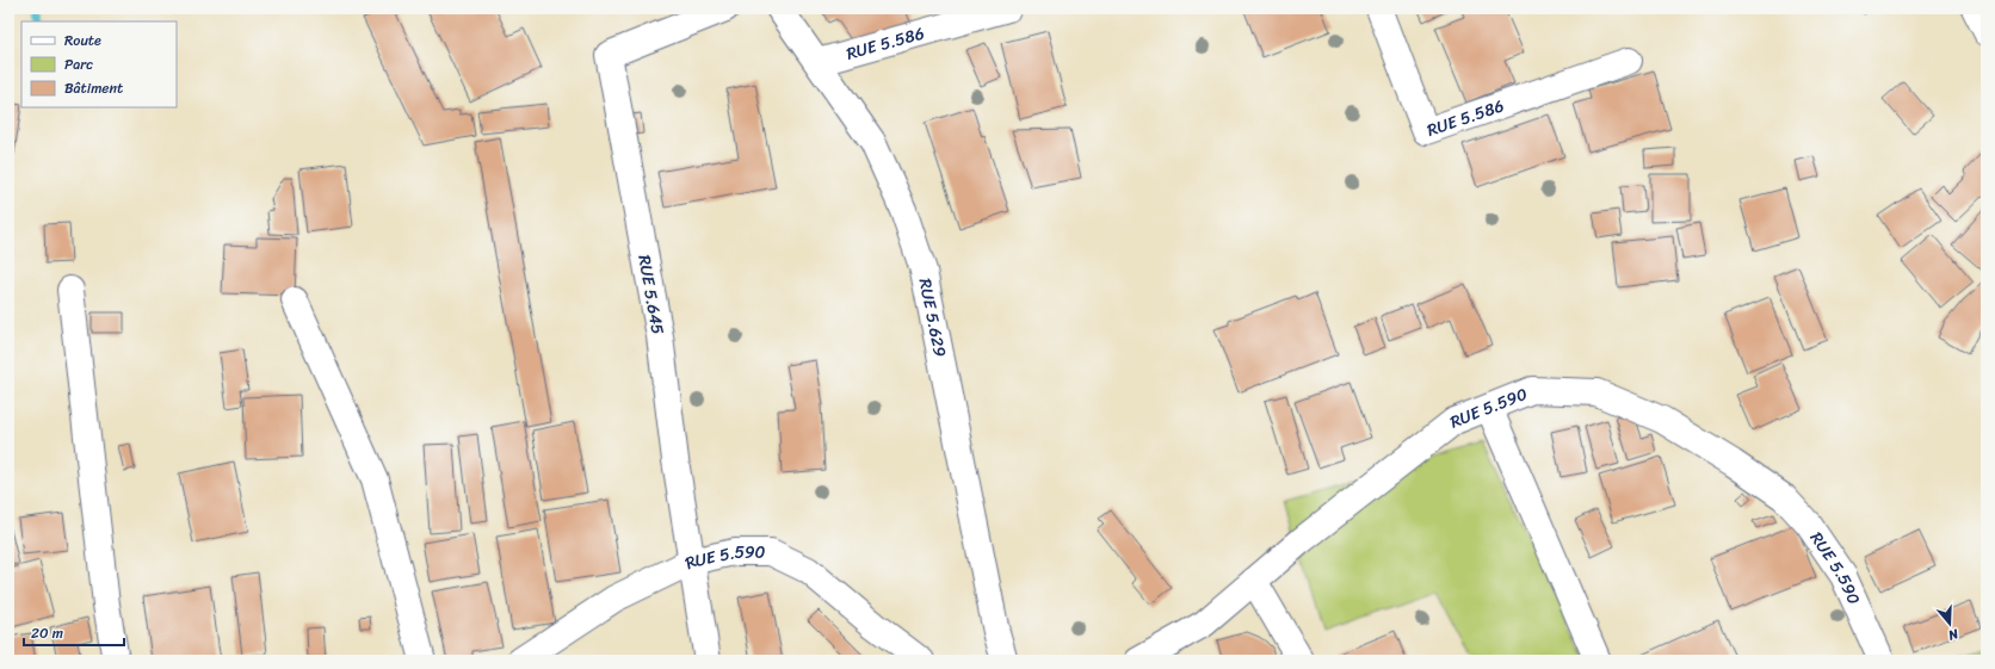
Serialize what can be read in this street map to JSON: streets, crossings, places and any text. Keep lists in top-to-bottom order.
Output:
{
  "streets": {
    "street": [
      "RUE 5.586",
      "RUE 5.645",
      "RUE 5.629",
      "RUE 5.590"
    ]
  },
  "crossings": [
    ["RUE 5.586", "RUE 5.629"],
    ["RUE 5.645", "RUE 5.590"]
  ],
  "legend": ["Route", "Parc", "Bâtiment"],
  "scale_bar": "20 m",
  "north": "bottom"
}
